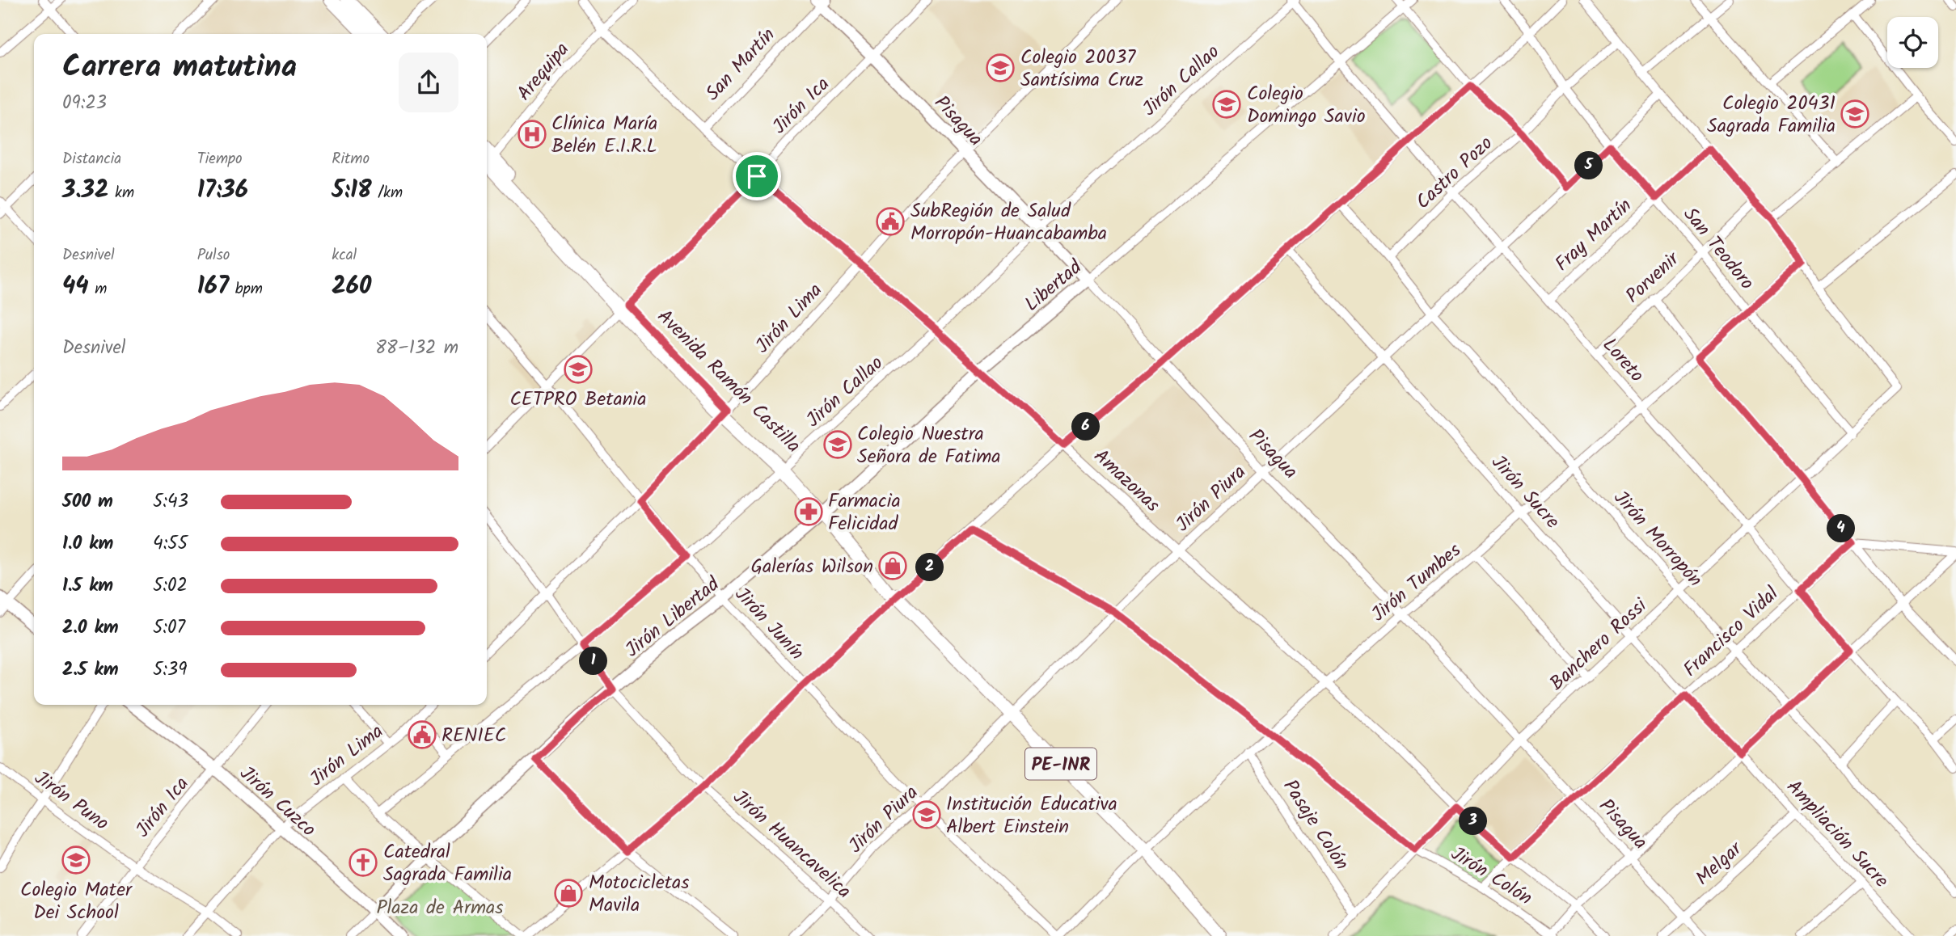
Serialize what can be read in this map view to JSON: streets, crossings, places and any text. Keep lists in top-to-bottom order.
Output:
{
  "streets": {
    "main road": ["Avenida Ramón Castilla", "PE-1NR"],
    "street": [
      "San Martín",
      "Arequipa",
      "Jirón Callao",
      "Jirón Ica",
      "Pisagua",
      "Castro Pozo",
      "Fray Martín",
      "San Teodoro",
      "Porvenir",
      "Libertad",
      "Jirón Lima",
      "Loreto",
      "Amazonas",
      "Jirón Sucre",
      "Jirón Piura",
      "Jirón Morropón",
      "Jirón Tumbes",
      "Jirón Libertad",
      "Jirón Junín",
      "Francisco Vidal",
      "Banchero Rossi",
      "Jirón Puno",
      "Jirón Cuzco",
      "Pasaje Colón",
      "Ampliación Sucre",
      "Jirón Huancavelica",
      "Melgar",
      "Jirón Colón"
    ]
  },
  "crossings": [
    ["San Martín", "Pisagua"],
    ["San Martín", "Amazonas"],
    ["Arequipa", "Avenida Ramón Castilla"],
    ["Arequipa", "Amazonas"],
    ["Jirón Callao", "Pisagua"],
    ["Jirón Callao", "Loreto"],
    ["Jirón Callao", "Avenida Ramón Castilla"],
    ["Jirón Callao", "Amazonas"],
    ["Jirón Callao", "Jirón Junín"],
    ["Jirón Callao", "Jirón Huancavelica"],
    ["Jirón Ica", "Pisagua"],
    ["Jirón Ica", "Avenida Ramón Castilla"],
    ["Jirón Ica", "Amazonas"],
    ["Jirón Ica", "Jirón Junín"],
    ["Jirón Ica", "Jirón Puno"],
    ["Jirón Ica", "Jirón Cuzco"],
    ["Pisagua", "Libertad"],
    ["Pisagua", "Jirón Lima"],
    ["Pisagua", "Jirón Piura"],
    ["Pisagua", "Jirón Tumbes"],
    ["Pisagua", "Francisco Vidal"],
    ["Pisagua", "Banchero Rossi"],
    ["Pisagua", "Melgar"],
    ["Castro Pozo", "San Teodoro"],
    ["Castro Pozo", "Loreto"],
    ["Castro Pozo", "Jirón Morropón"],
    ["Fray Martín", "San Teodoro"],
    ["Fray Martín", "Loreto"],
    ["San Teodoro", "Porvenir"],
    ["San Teodoro", "Jirón Piura"],
    ["San Teodoro", "Jirón Tumbes"],
    ["San Teodoro", "Banchero Rossi"],
    ["Porvenir", "Loreto"],
    ["Libertad", "Loreto"],
    ["Libertad", "Avenida Ramón Castilla"],
    ["Libertad", "Amazonas"],
    ["Libertad", "Jirón Libertad"],
    ["Jirón Lima", "Avenida Ramón Castilla"],
    ["Jirón Lima", "Amazonas"],
    ["Jirón Lima", "Jirón Junín"],
    ["Jirón Lima", "Jirón Puno"],
    ["Jirón Lima", "Jirón Cuzco"],
    ["Jirón Lima", "Jirón Huancavelica"],
    ["Loreto", "Jirón Piura"],
    ["Loreto", "Jirón Tumbes"],
    ["Loreto", "Francisco Vidal"],
    ["Loreto", "Banchero Rossi"],
    ["Avenida Ramón Castilla", "Jirón Piura"],
    ["Avenida Ramón Castilla", "Jirón Tumbes"],
    ["Avenida Ramón Castilla", "Jirón Libertad"],
    ["Amazonas", "Jirón Piura"],
    ["Amazonas", "Jirón Tumbes"],
    ["Amazonas", "Francisco Vidal"],
    ["Amazonas", "Banchero Rossi"],
    ["Jirón Sucre", "Jirón Piura"],
    ["Jirón Sucre", "Jirón Tumbes"],
    ["Jirón Sucre", "Francisco Vidal"],
    ["Jirón Sucre", "Banchero Rossi"],
    ["Jirón Sucre", "Ampliación Sucre"],
    ["Jirón Piura", "Jirón Morropón"],
    ["Jirón Piura", "Jirón Junín"],
    ["Jirón Piura", "Jirón Huancavelica"],
    ["Jirón Piura", "Jirón Colón"],
    ["Jirón Morropón", "Jirón Tumbes"],
    ["Jirón Morropón", "Francisco Vidal"],
    ["Jirón Morropón", "Banchero Rossi"],
    ["Jirón Tumbes", "Jirón Junín"],
    ["Jirón Tumbes", "Pasaje Colón"],
    ["Jirón Tumbes", "Jirón Colón"],
    ["Jirón Libertad", "Jirón Junín"],
    ["Jirón Libertad", "Jirón Cuzco"],
    ["Jirón Libertad", "Jirón Huancavelica"],
    ["Francisco Vidal", "Jirón Colón"],
    ["Banchero Rossi", "Pasaje Colón"],
    ["Banchero Rossi", "Jirón Colón"],
    ["Ampliación Sucre", "Melgar"]
  ],
  "parks": ["Plaza de Armas"],
  "places": {
    "school or university": [
      "Colegio 20037 Santísima Cruz",
      "Colegio Domingo Savio",
      "Colegio 20431 Sagrada Familia",
      "CETPRO Betania",
      "Colegio Nuestra Señora de Fatima",
      "Institución Educativa Albert Einstein",
      "Colegio Mater Dei School"
    ],
    "hospital": ["Clínica María Belén E.I.R.L"],
    "public building": ["SubRegión de Salud Morropón-Huancabamba", "RENIEC"],
    "pharmacy": ["Farmacia Felicidad"],
    "shop": ["Galerías Wilson", "Motocicletas Mavila"],
    "church": ["Catedral Sagrada Familia"]
  },
  "page": {
    "heading": ["Carrera matutina", "09:23"],
    "stats": [
      ["Distancia", "3.32 km"],
      ["Tiempo", "17:36"],
      ["Ritmo", "5:18 /km"],
      ["Desnivel", "44 m"],
      ["Pulso", "167 bpm"],
      ["kcal", "260"]
    ],
    "pins": [
      "5",
      "6",
      "4",
      "2",
      "1",
      "3"
    ],
    "chart": ["Desnivel", "88–132 m"],
    "list": [
      {
        "name": "500 m",
        "note": "5:43"
      },
      {
        "name": "1.0 km",
        "note": "4:55"
      },
      {
        "name": "1.5 km",
        "note": "5:02"
      },
      {
        "name": "2.0 km",
        "note": "5:07"
      },
      {
        "name": "2.5 km",
        "note": "5:39"
      }
    ]
  }
}
